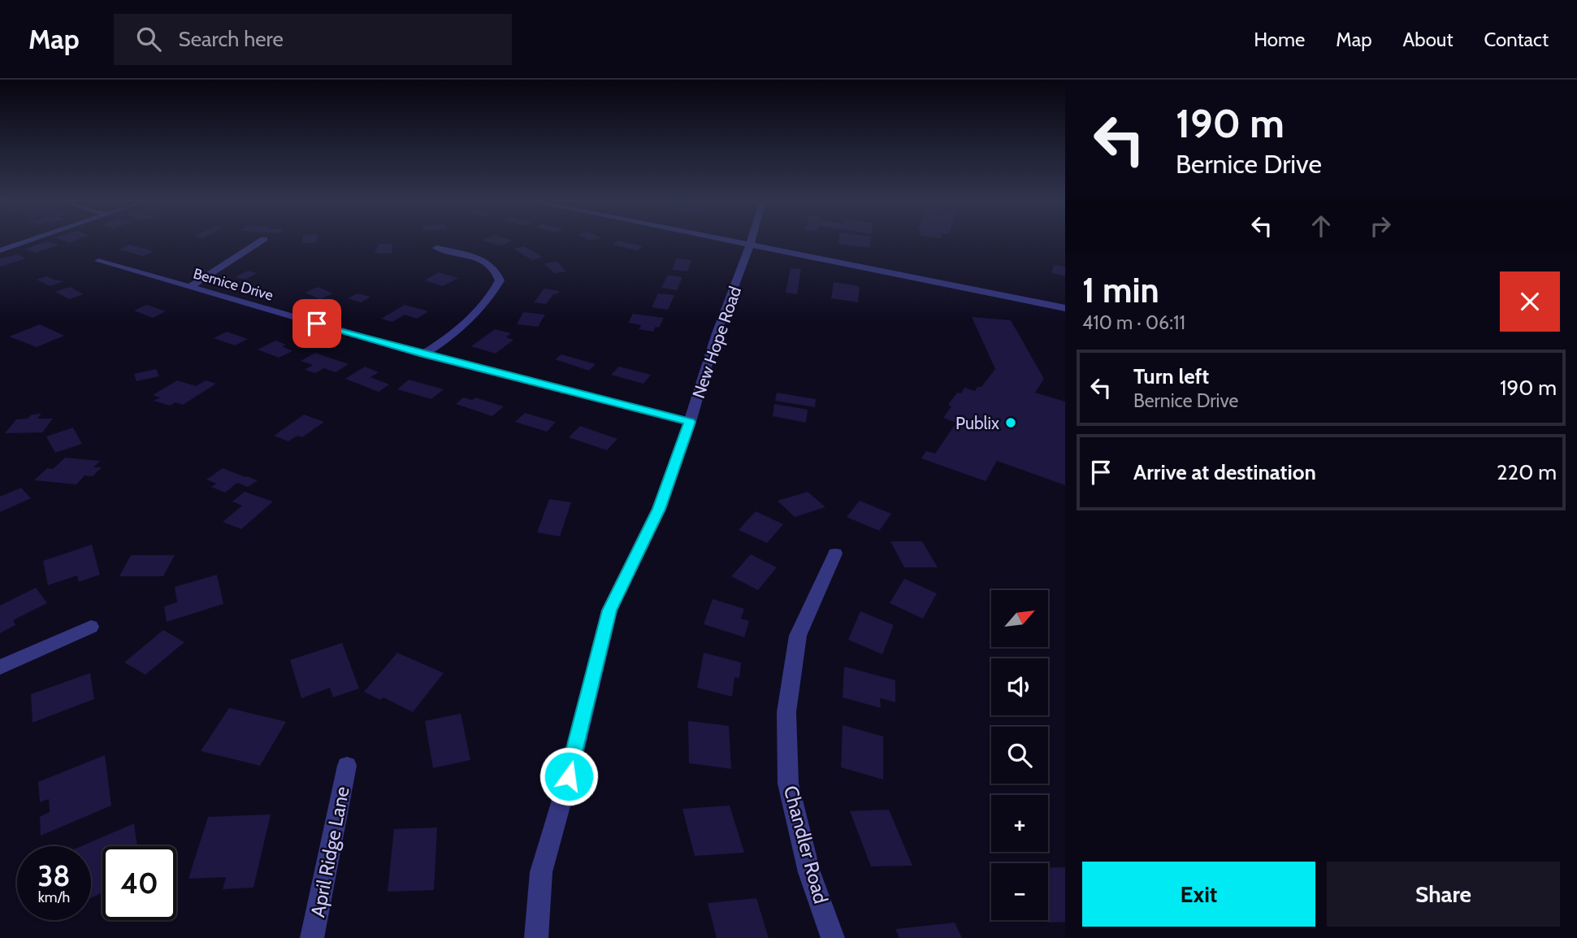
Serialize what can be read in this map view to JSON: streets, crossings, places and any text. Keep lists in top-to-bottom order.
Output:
{
  "streets": {
    "street": [
      "Bernice Drive",
      "New Hope Road",
      "Chandler Road",
      "April Ridge Lane"
    ]
  },
  "crossings": [
    ["Bernice Drive", "New Hope Road"]
  ],
  "places": ["Publix"],
  "north": "top right",
  "page": {
    "header": "Map",
    "search": "Search here",
    "nav": [
      "Home",
      "Map",
      "About",
      "Contact"
    ],
    "turn": ["190 m", "Bernice Drive"],
    "heading": ["1 min", "410 m · 06:11"],
    "list": [
      {
        "name": "Turn left",
        "note": "Bernice Drive",
        "value": "190 m"
      },
      {
        "name": "Arrive at destination",
        "value": "220 m"
      }
    ],
    "map_buttons": ["+", "−"],
    "speed": "38 km/h",
    "limit": "40",
    "buttons": ["Exit", "Share"]
  }
}
